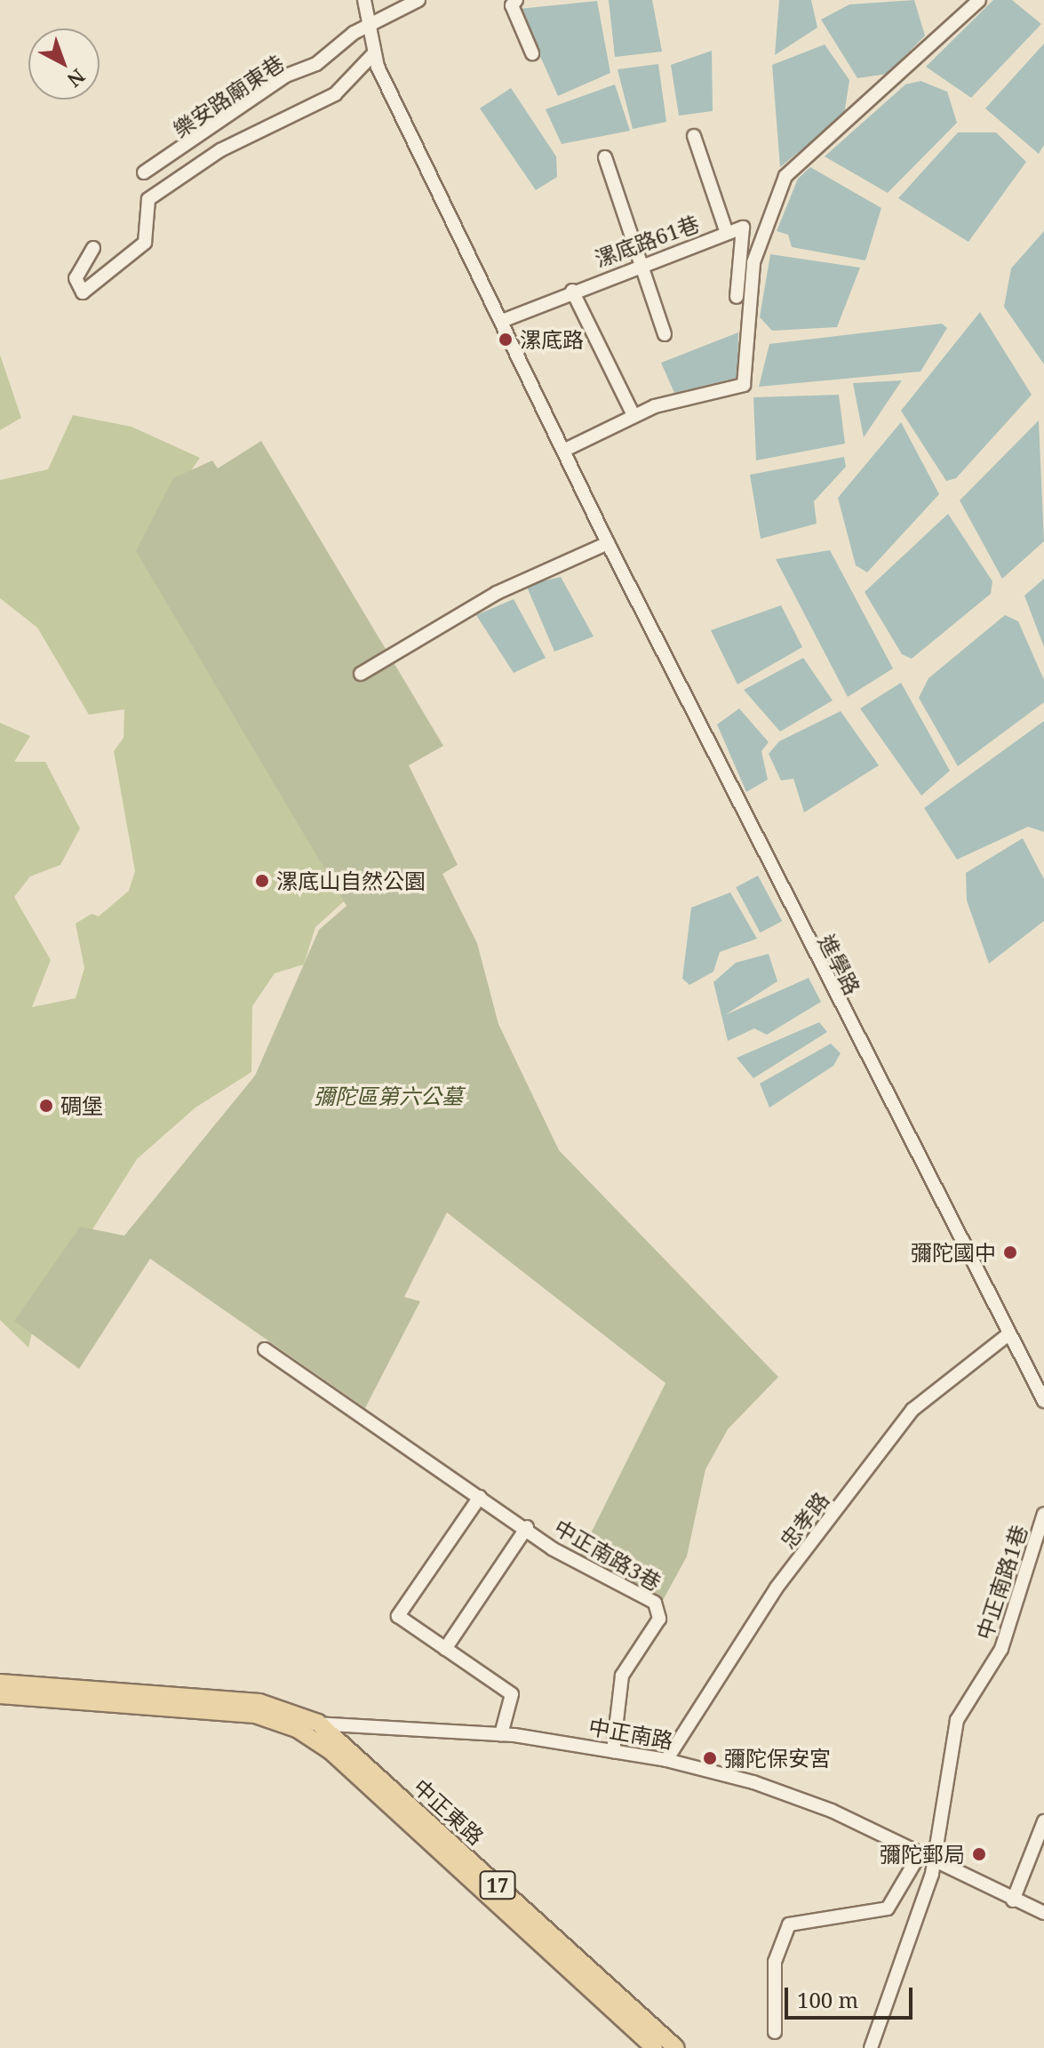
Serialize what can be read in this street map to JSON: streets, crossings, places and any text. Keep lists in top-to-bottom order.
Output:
{
  "streets": {
    "main road": ["中正南路", "中正東路", "17"],
    "street": [
      "樂安路廟東巷",
      "漯底路61巷",
      "進學路",
      "忠孝路",
      "中正南路3巷",
      "中正南路1巷"
    ]
  },
  "crossings": [
    ["進學路", "忠孝路"],
    ["忠孝路", "中正南路"],
    ["中正南路3巷", "中正南路"],
    ["中正南路1巷", "中正南路"],
    ["中正南路", "中正東路"],
    ["中正南路", "17"],
    ["中正東路", "17"]
  ],
  "parks": ["彌陀區第六公墓"],
  "places": [
    "漯底路",
    "漯底山自然公園",
    "碉堡",
    "彌陀國中",
    "彌陀保安宮",
    "彌陀郵局"
  ],
  "scale_bar": "100 m",
  "north": "bottom right"
}
